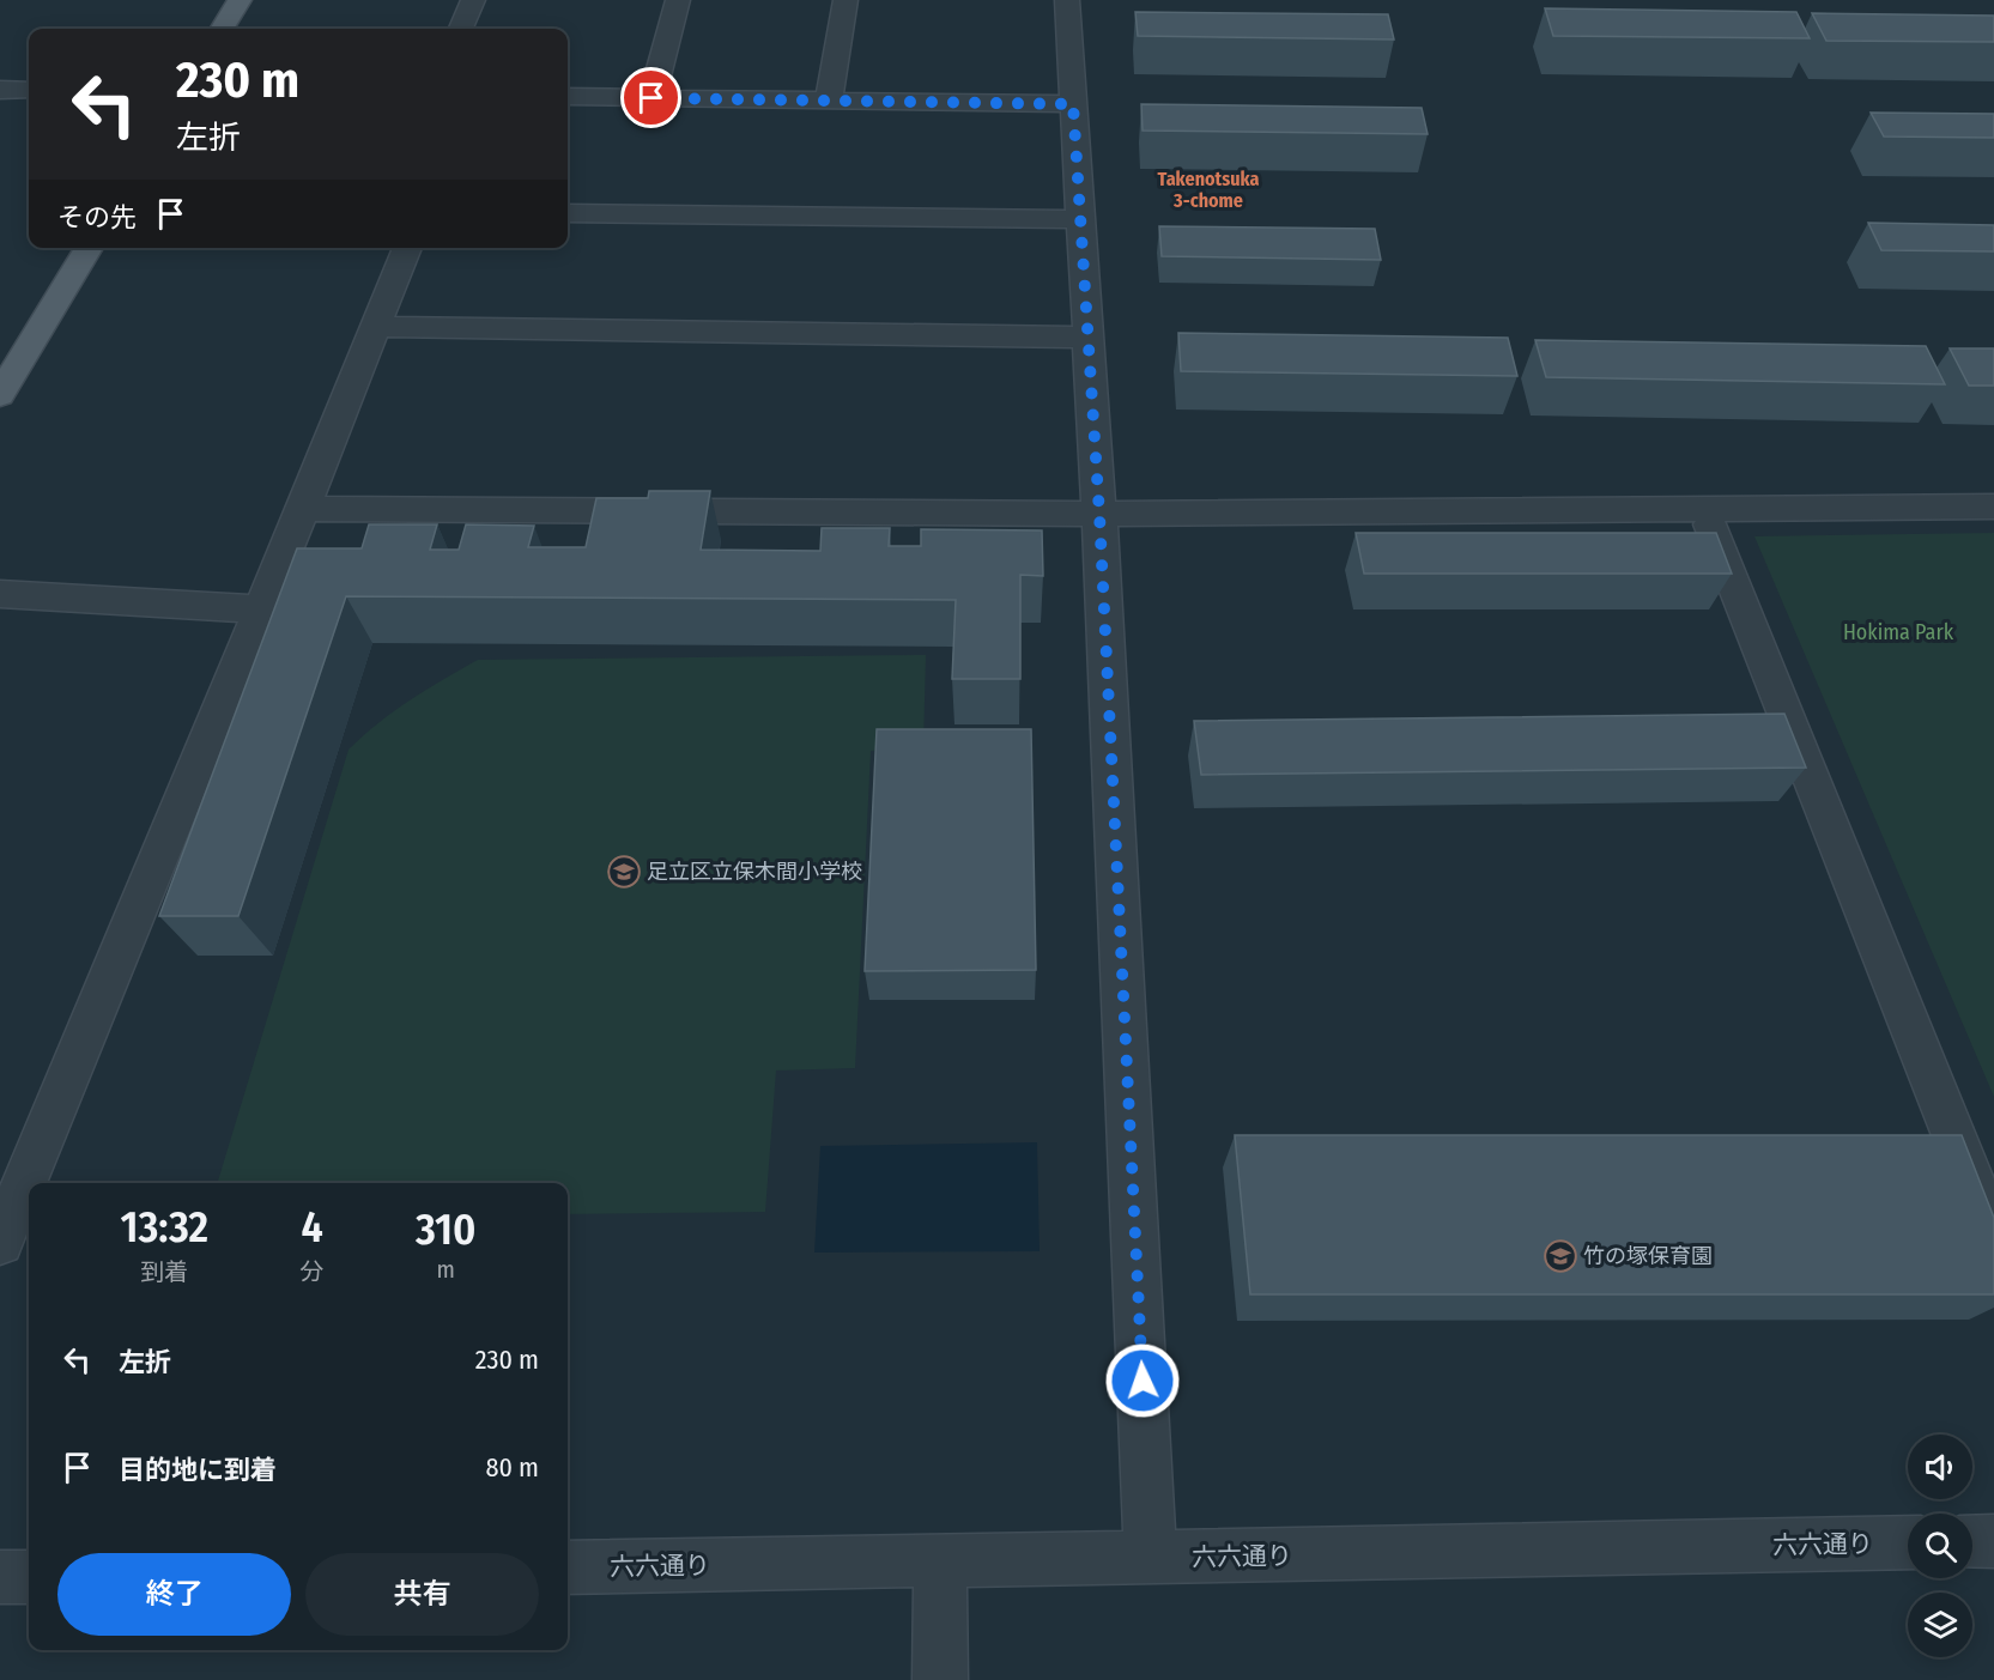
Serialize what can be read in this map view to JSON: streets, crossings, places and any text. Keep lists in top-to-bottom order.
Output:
{
  "streets": {
    "street": ["六六通り"]
  },
  "districts": ["Takenotsuka 3-chome"],
  "parks": ["Hokima Park"],
  "places": {
    "school or university": ["足立区立保木間小学校", "竹の塚保育園"]
  },
  "page": {
    "turn": ["230 m", "左折"],
    "then": "その先",
    "eta": [
      "13:32",
      "到着",
      "4",
      "分",
      "310",
      "m"
    ],
    "list": [
      {
        "name": "左折",
        "value": "230 m"
      },
      {
        "name": "目的地に到着",
        "value": "80 m"
      }
    ],
    "buttons": ["終了", "共有"]
  }
}
